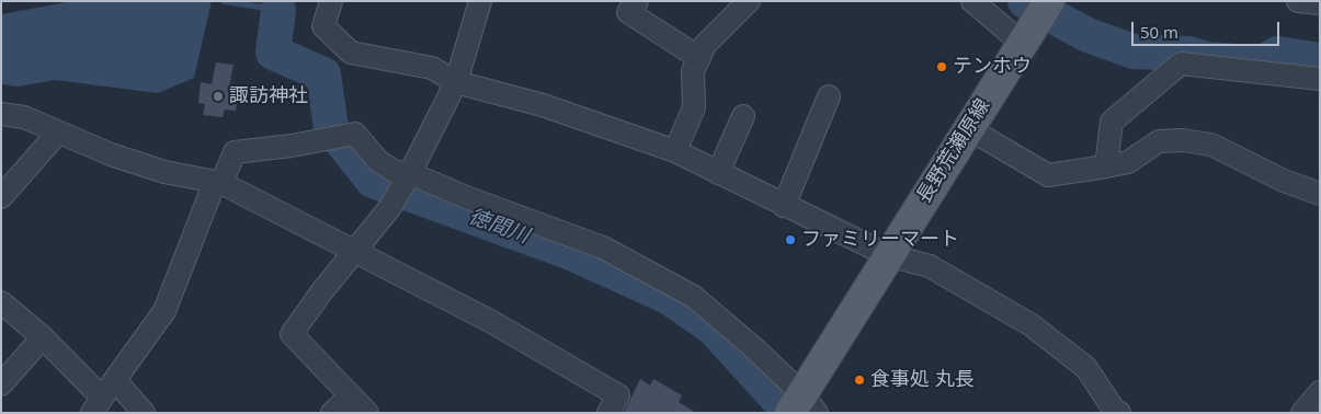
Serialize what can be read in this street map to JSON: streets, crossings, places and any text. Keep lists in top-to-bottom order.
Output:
{
  "streets": {
    "main road": ["長野荒瀬原線"]
  },
  "water": ["徳間川"],
  "places": [
    "テンホウ",
    "諏訪神社",
    "ファミリーマート",
    "食事処 丸長"
  ],
  "scale_bar": "50 m"
}
